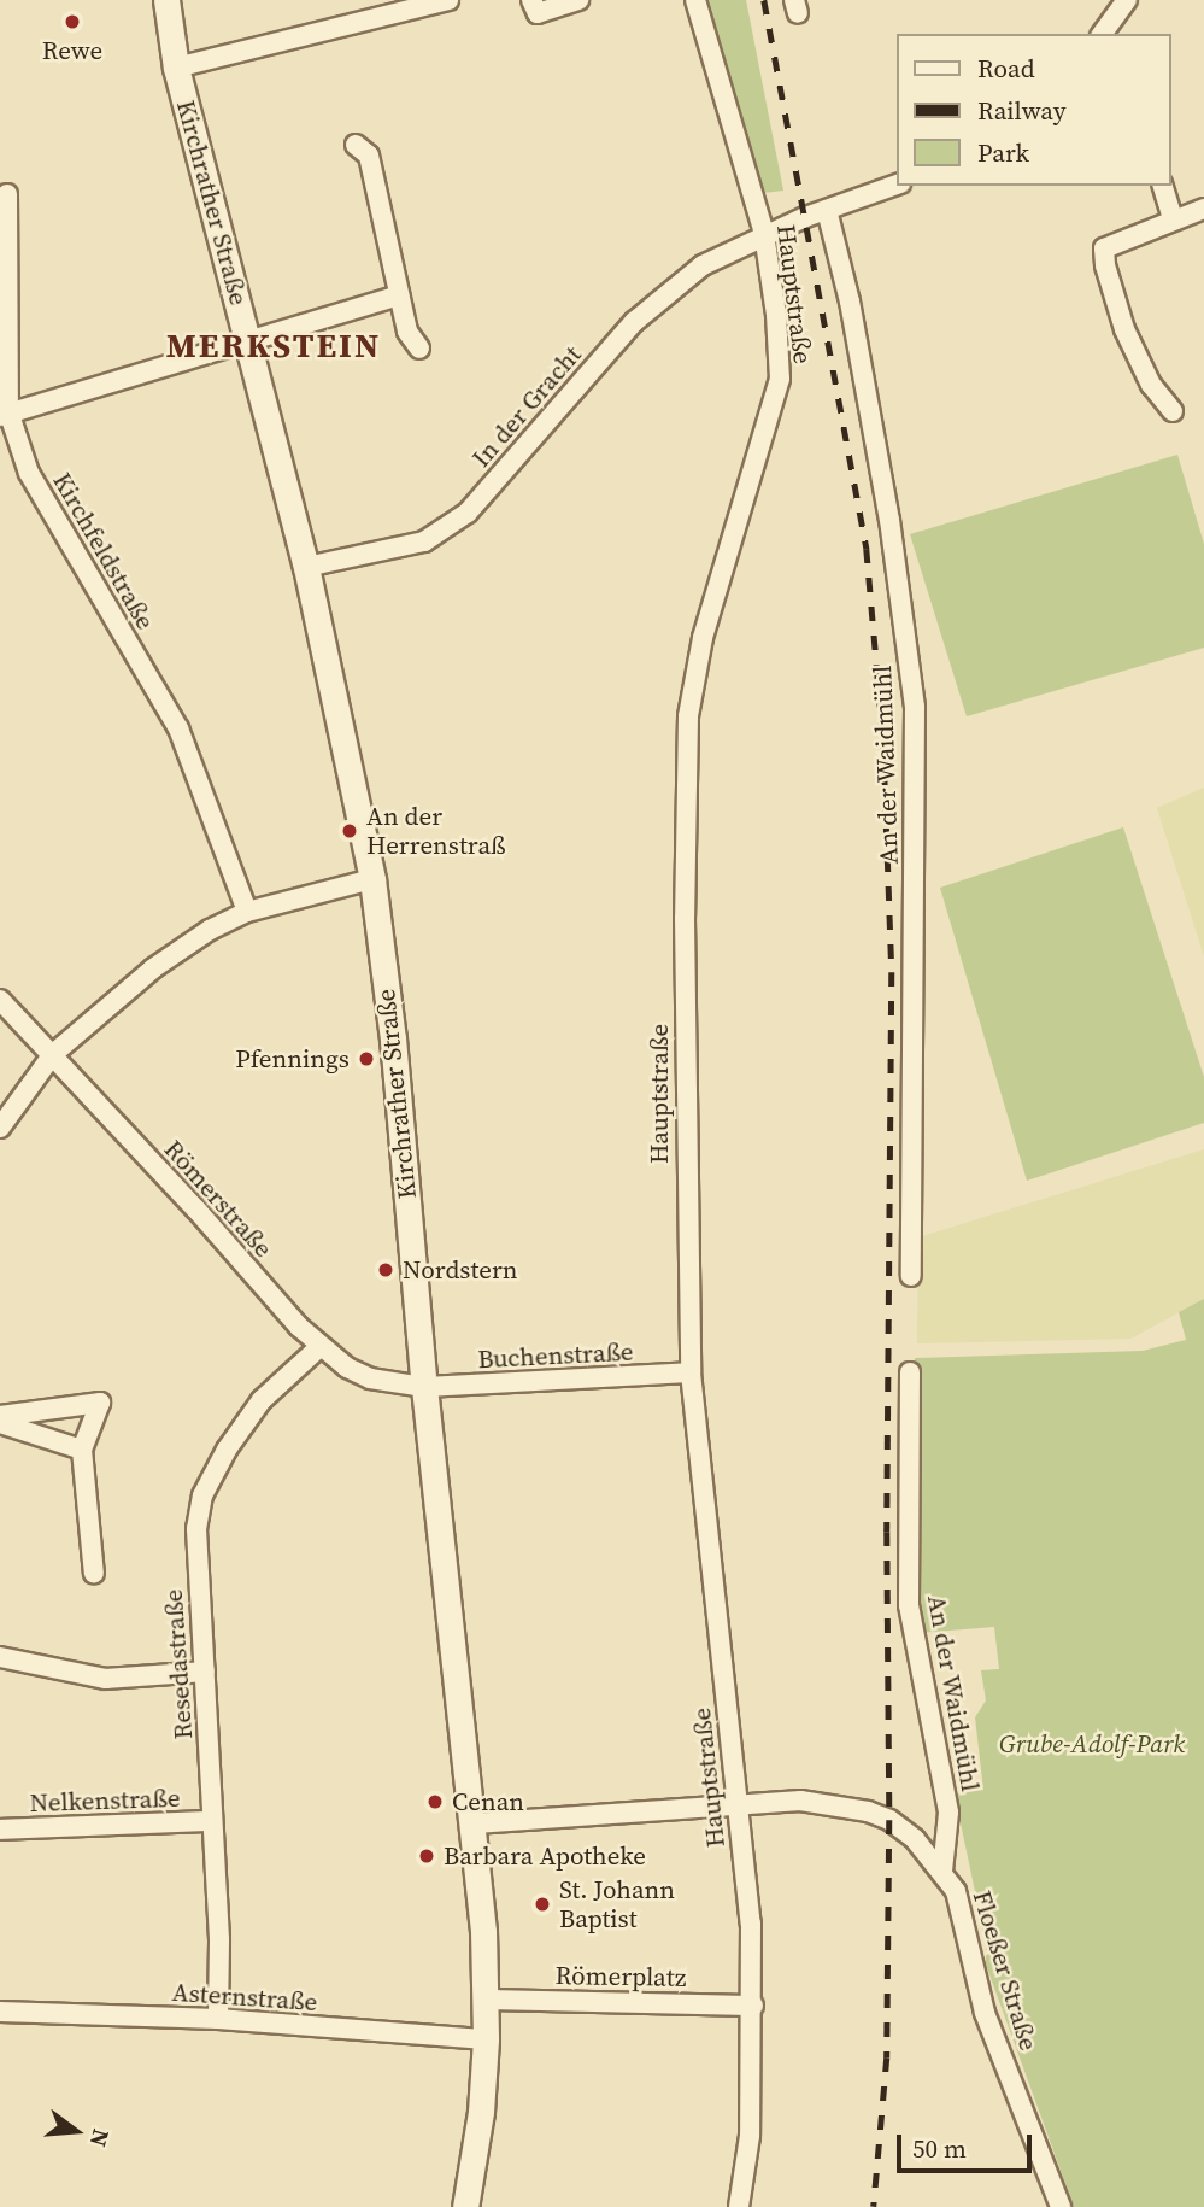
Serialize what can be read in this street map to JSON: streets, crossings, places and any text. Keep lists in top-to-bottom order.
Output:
{
  "streets": {
    "main road": ["Kirchrather Straße"],
    "street": [
      "Hauptstraße",
      "In der Gracht",
      "Kirchfeldstraße",
      "An der Waidmühl",
      "Römerstraße",
      "Buchenstraße",
      "Resedastraße",
      "Nelkenstraße",
      "Floeßer Straße",
      "Römerplatz",
      "Asternstraße"
    ]
  },
  "crossings": [
    ["Kirchrather Straße", "In der Gracht"],
    ["Kirchrather Straße", "Römerstraße"],
    ["Kirchrather Straße", "Buchenstraße"],
    ["Kirchrather Straße", "Römerplatz"],
    ["Kirchrather Straße", "Asternstraße"],
    ["Hauptstraße", "In der Gracht"],
    ["Hauptstraße", "Buchenstraße"],
    ["Hauptstraße", "Floeßer Straße"],
    ["Hauptstraße", "Römerplatz"],
    ["In der Gracht", "An der Waidmühl"],
    ["An der Waidmühl", "Floeßer Straße"],
    ["Römerstraße", "Buchenstraße"],
    ["Römerstraße", "Resedastraße"],
    ["Resedastraße", "Nelkenstraße"],
    ["Resedastraße", "Asternstraße"]
  ],
  "districts": ["MERKSTEIN"],
  "parks": ["Grube-Adolf-Park"],
  "places": [
    "Rewe",
    "An der Herrenstraß",
    "Pfennings",
    "Nordstern",
    "Cenan",
    "Barbara Apotheke",
    "St. Johann Baptist"
  ],
  "legend": ["Road", "Railway", "Park"],
  "scale_bar": "50 m",
  "north": "right"
}
